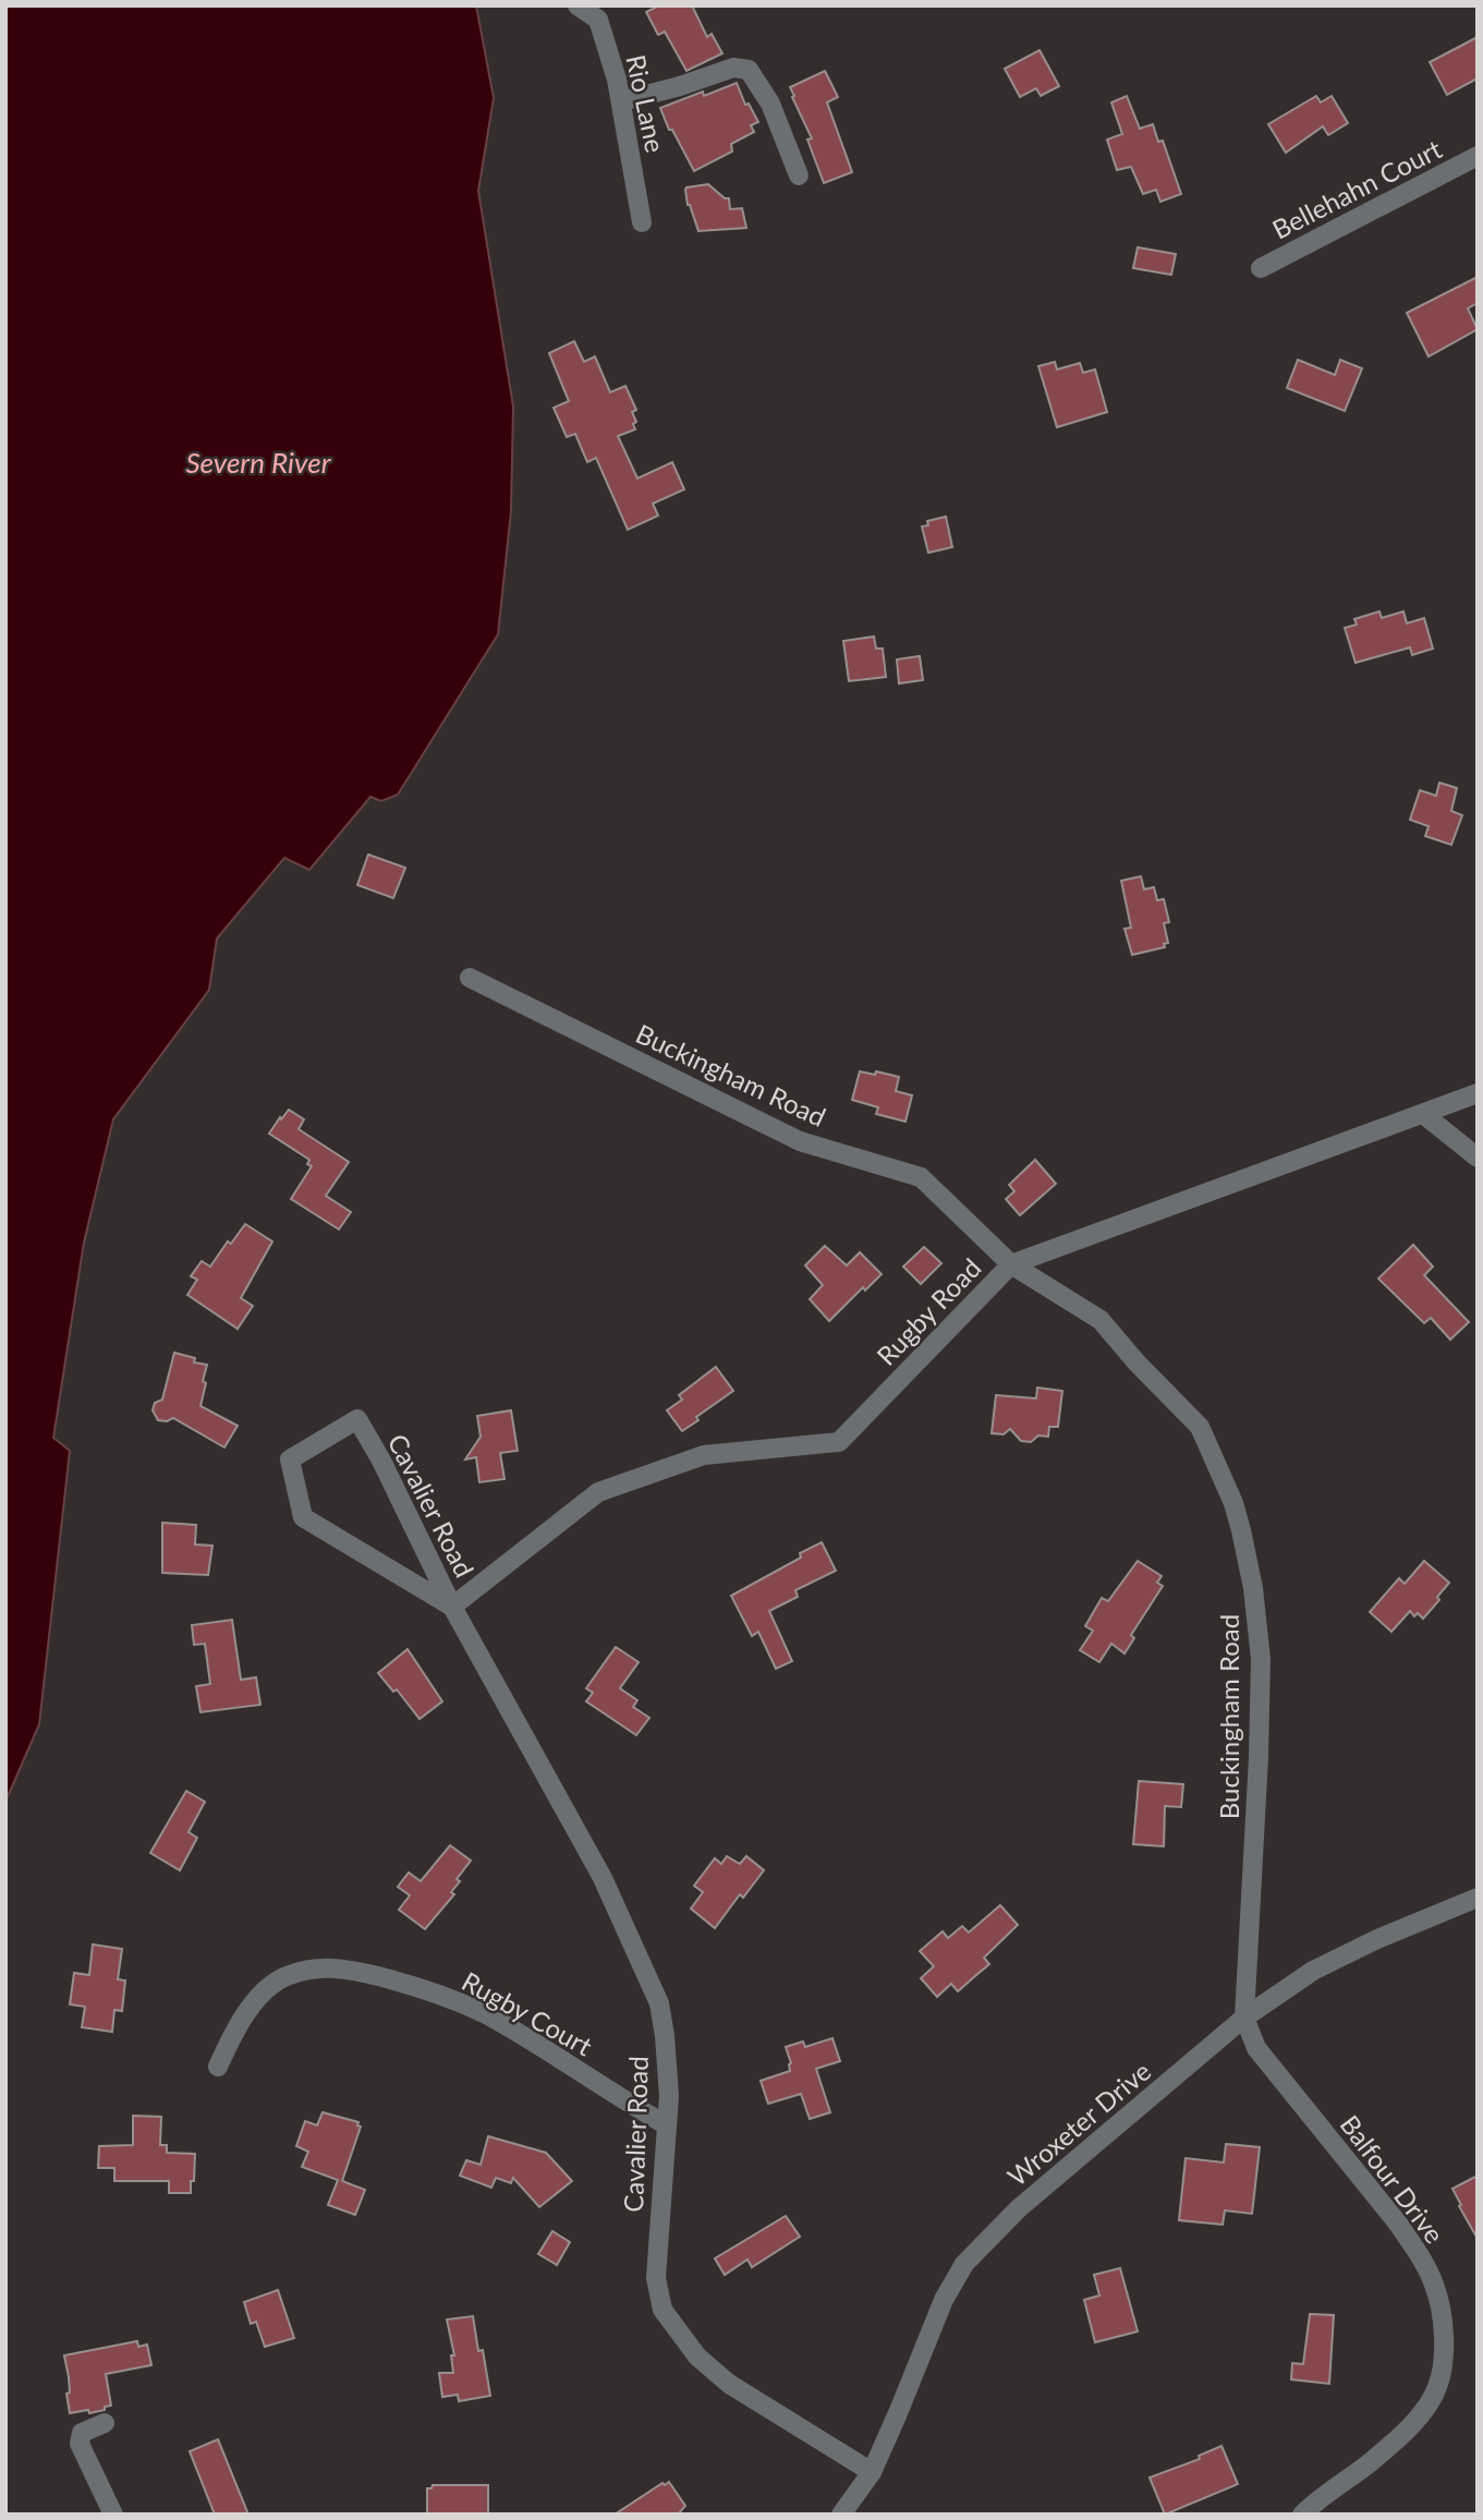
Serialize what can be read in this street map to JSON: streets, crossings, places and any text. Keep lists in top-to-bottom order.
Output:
{
  "streets": {
    "street": [
      "Rio Lane",
      "Bellehahn Court",
      "Buckingham Road",
      "Rugby Road",
      "Cavalier Road",
      "Rugby Court",
      "Wroxeter Drive",
      "Balfour Drive"
    ]
  },
  "crossings": [
    ["Buckingham Road", "Rugby Road"],
    ["Buckingham Road", "Wroxeter Drive"],
    ["Buckingham Road", "Balfour Drive"],
    ["Rugby Road", "Cavalier Road"],
    ["Cavalier Road", "Rugby Court"],
    ["Cavalier Road", "Wroxeter Drive"],
    ["Wroxeter Drive", "Balfour Drive"]
  ],
  "water": ["Severn River"]
}
